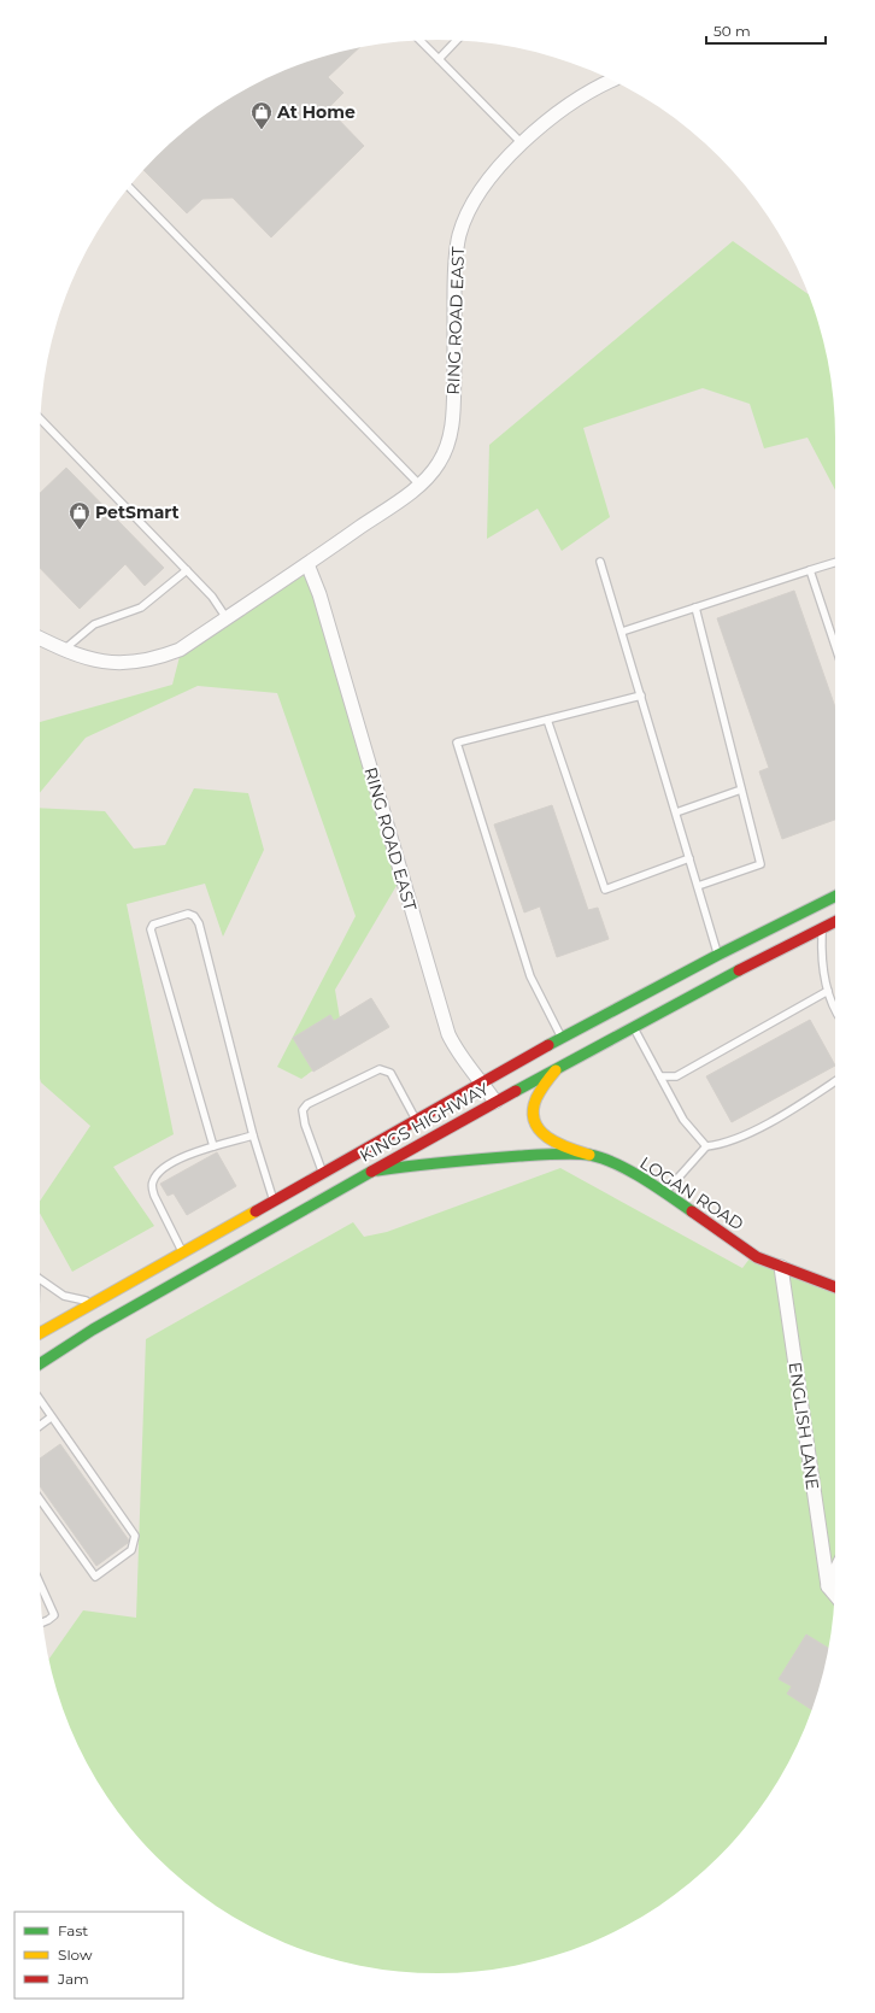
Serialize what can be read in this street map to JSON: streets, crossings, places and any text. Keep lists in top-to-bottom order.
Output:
{
  "streets": {
    "main road": ["KINGS HIGHWAY", "LOGAN ROAD"],
    "street": ["RING ROAD EAST", "ENGLISH LANE"]
  },
  "crossings": [
    ["RING ROAD EAST", "KINGS HIGHWAY"],
    ["KINGS HIGHWAY", "LOGAN ROAD"],
    ["LOGAN ROAD", "ENGLISH LANE"]
  ],
  "places": {
    "shop": ["At Home", "PetSmart"]
  },
  "legend": ["Fast", "Slow", "Jam"],
  "scale_bar": "50 m"
}
